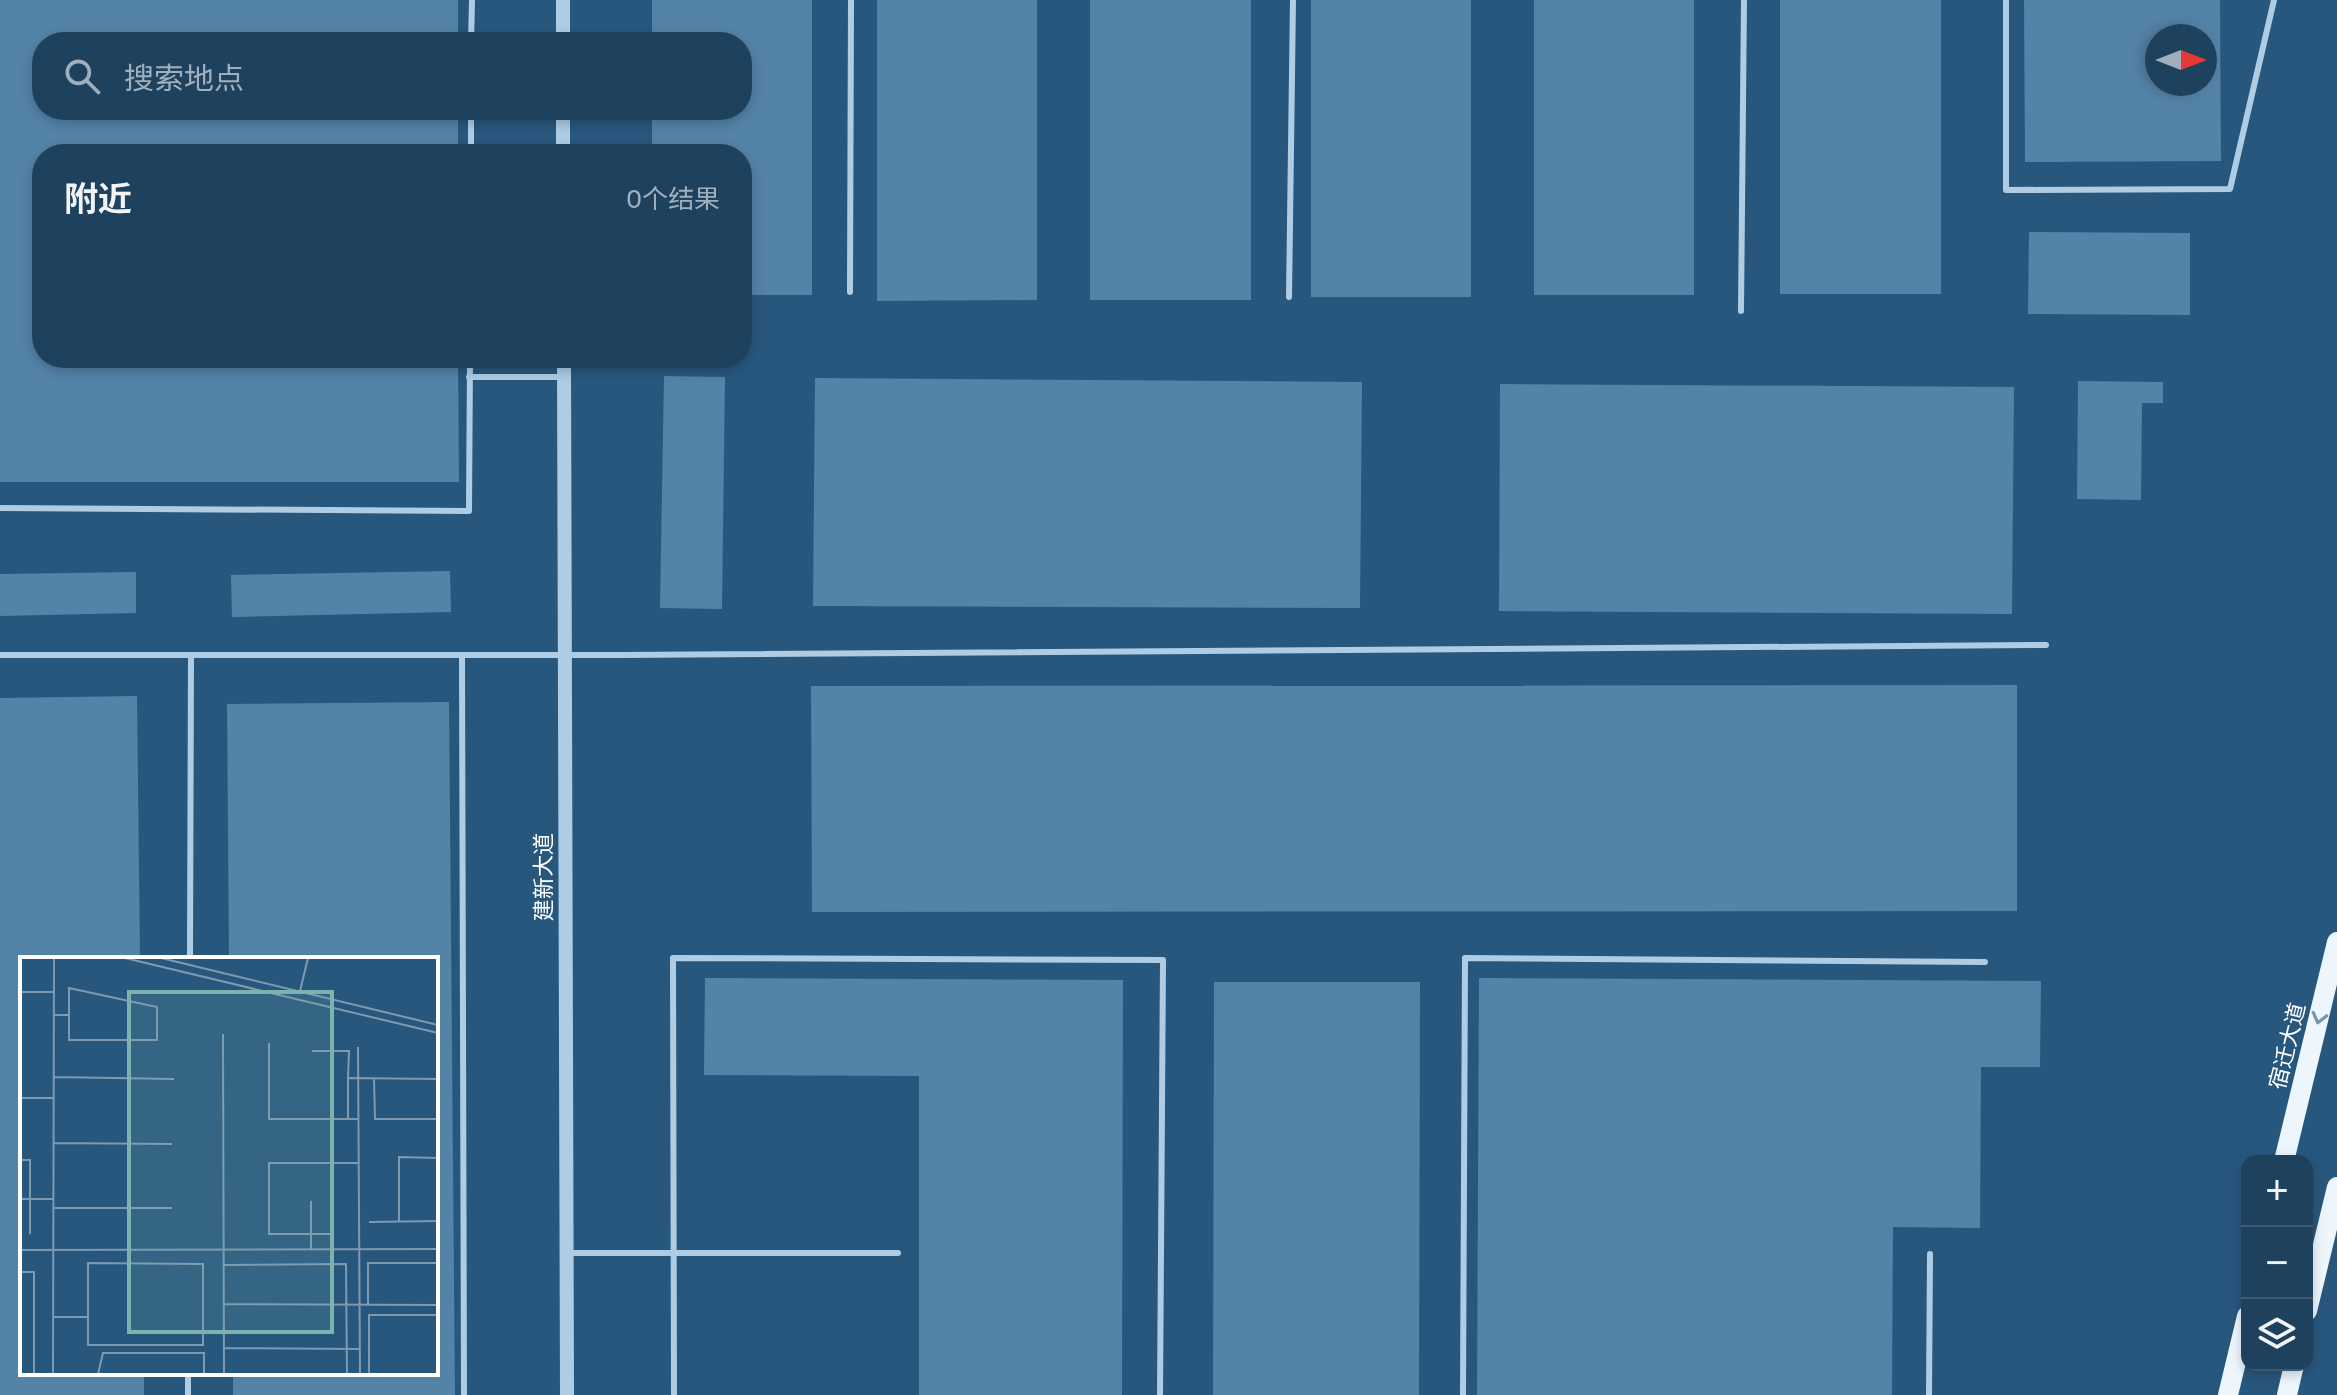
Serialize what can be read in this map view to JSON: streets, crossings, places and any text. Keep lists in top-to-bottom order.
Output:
{
  "streets": {
    "main road": ["宿迁大道"],
    "street": ["建新大道"]
  },
  "one_way": ["宿迁大道"],
  "north": "right",
  "page": {
    "search": "搜索地点",
    "heading": ["附近", "0个结果"],
    "map_buttons": ["+", "−"]
  }
}
